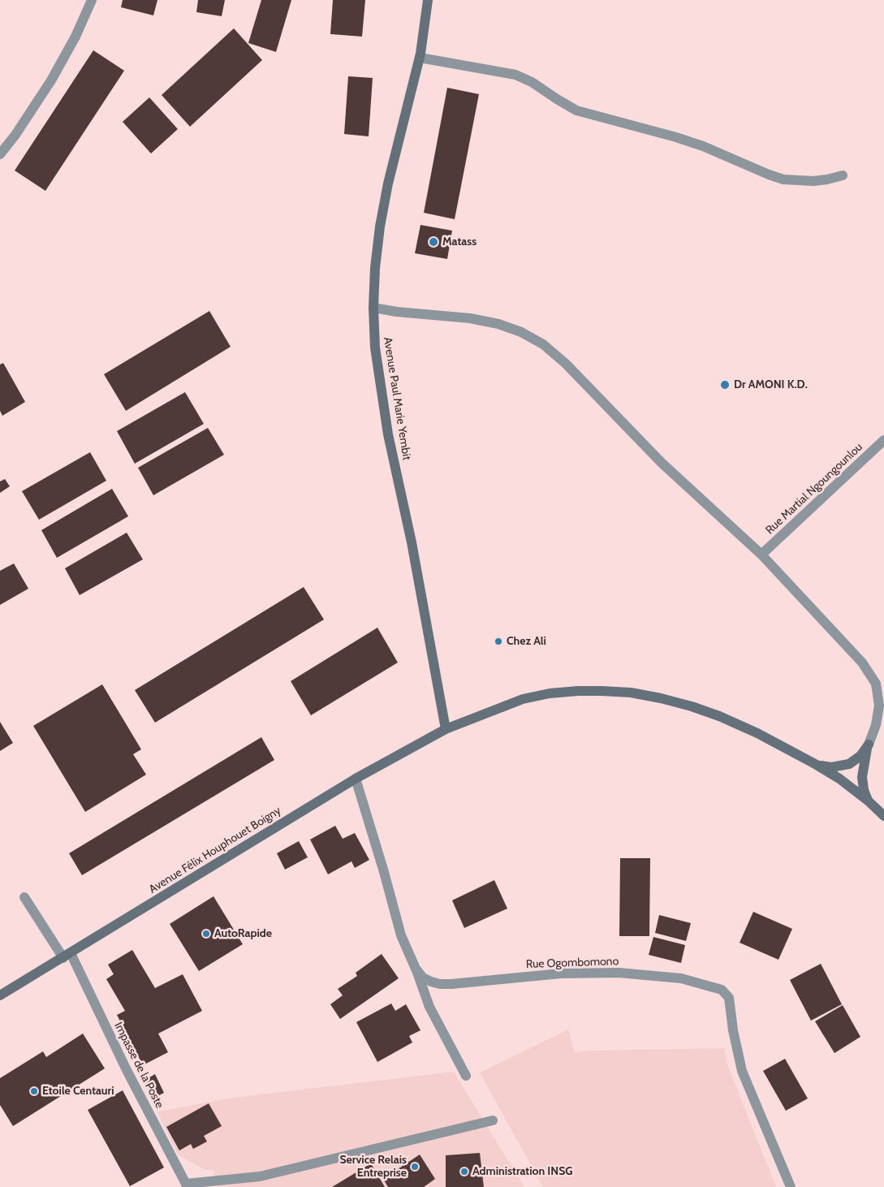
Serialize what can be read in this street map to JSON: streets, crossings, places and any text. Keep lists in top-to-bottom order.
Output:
{
  "streets": {
    "main road": ["Avenue Paul Marie Yembit", "Avenue Félix Houphouet Boigny"],
    "street": ["Rue Martial Ngoungounlou", "Rue Ogombomono", "Impasse de la Poste"]
  },
  "crossings": [
    ["Avenue Paul Marie Yembit", "Avenue Félix Houphouet Boigny"],
    ["Avenue Félix Houphouet Boigny", "Rue Ogombomono"],
    ["Avenue Félix Houphouet Boigny", "Impasse de la Poste"]
  ],
  "places": [
    "Matass",
    "Dr AMONI K.D.",
    "Chez Ali",
    "AutoRapide",
    "Etoile Centauri",
    "Service Relais Entreprise",
    "Administration INSG"
  ]
}
